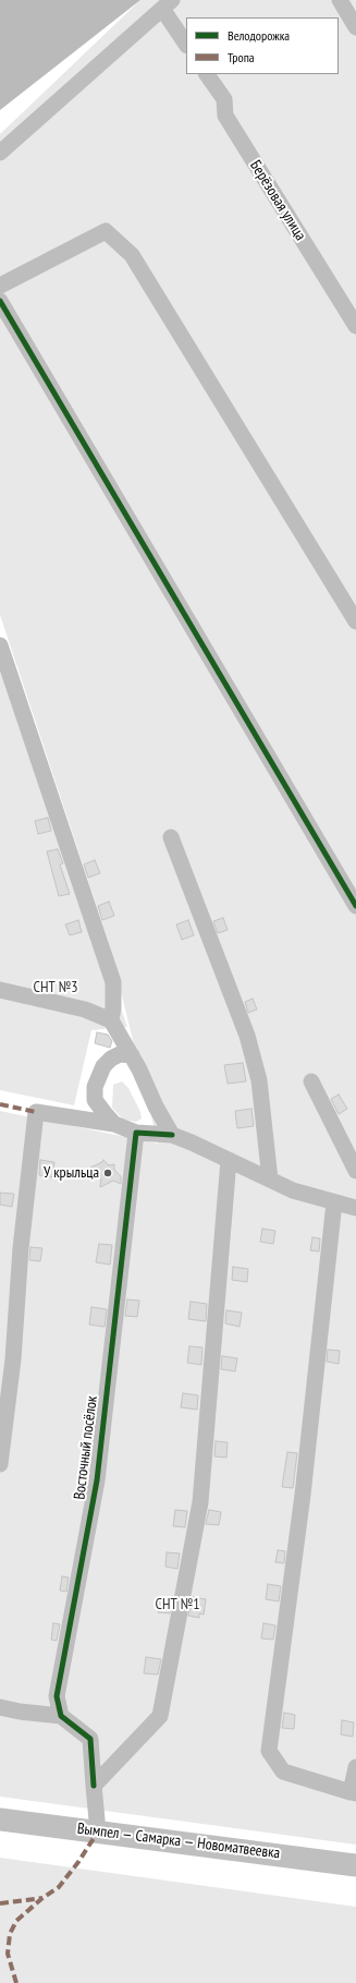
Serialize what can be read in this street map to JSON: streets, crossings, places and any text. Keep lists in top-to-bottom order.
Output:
{
  "streets": {
    "main road": ["Вымпел — Самарка — Новоматвеевка"],
    "street": ["Берёзовая улица", "Восточный посёлок"]
  },
  "parks": ["СНТ №3", "СНТ №1"],
  "places": ["У крыльца"],
  "legend": ["Велодорожка", "Тропа"]
}
